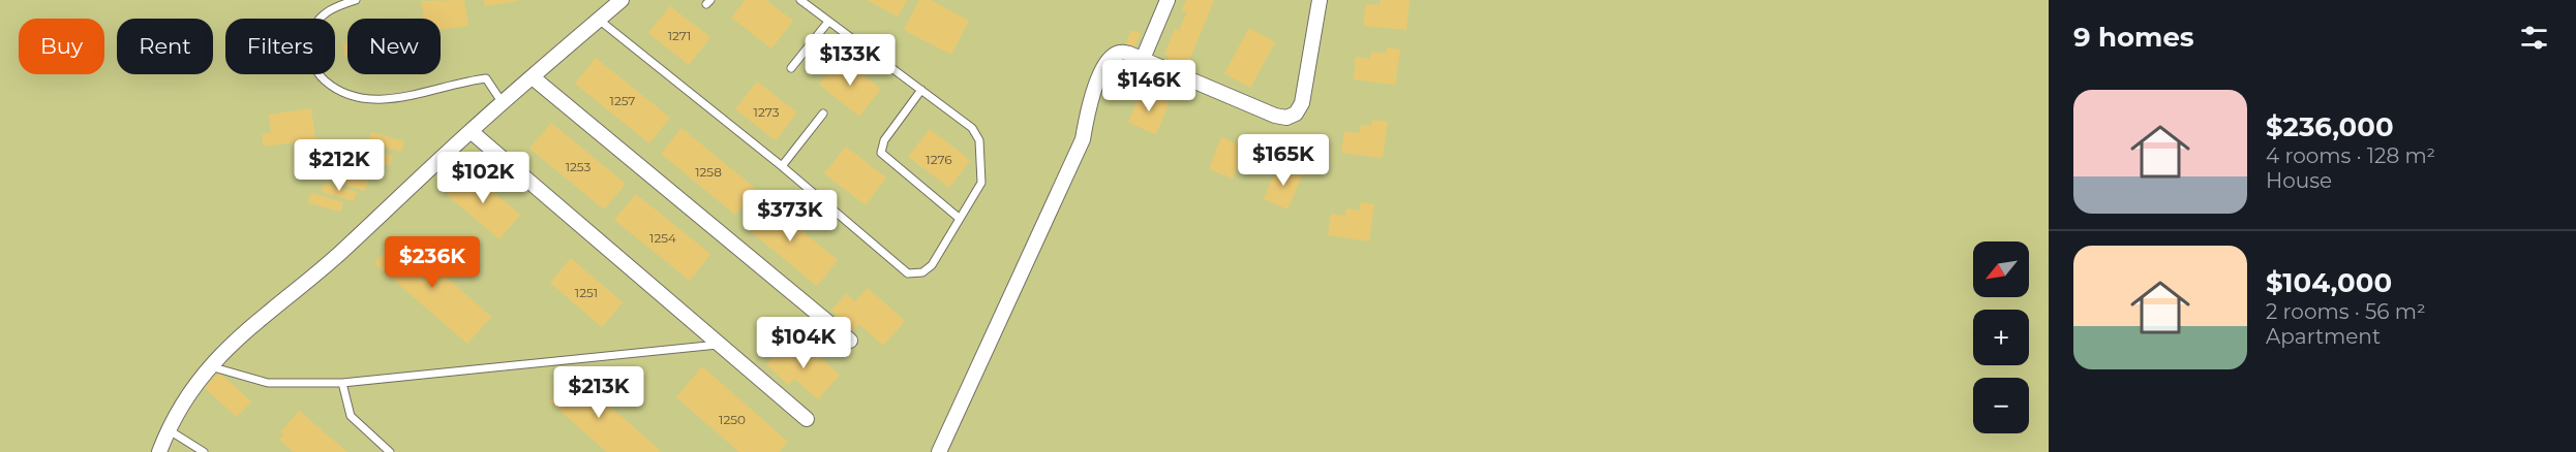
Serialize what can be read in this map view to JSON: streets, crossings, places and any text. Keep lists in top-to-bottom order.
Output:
{
  "house_numbers": [
    "1271",
    "1257",
    "1273",
    "1276",
    "1253",
    "1258",
    "1254",
    "1251",
    "1250"
  ],
  "north": "bottom left",
  "page": {
    "heading": "9 homes",
    "chip": [
      "Buy",
      "Rent",
      "Filters",
      "New"
    ],
    "price": [
      "$133K",
      "$146K",
      "$165K",
      "$212K",
      "$102K",
      "$373K",
      "$236K",
      "$104K",
      "$213K"
    ],
    "list": [
      {
        "name": "$236,000",
        "note": "4 rooms · 128 m² · House"
      },
      {
        "name": "$104,000",
        "note": "2 rooms · 56 m² · Apartment"
      }
    ],
    "map_buttons": ["+", "−"]
  }
}
